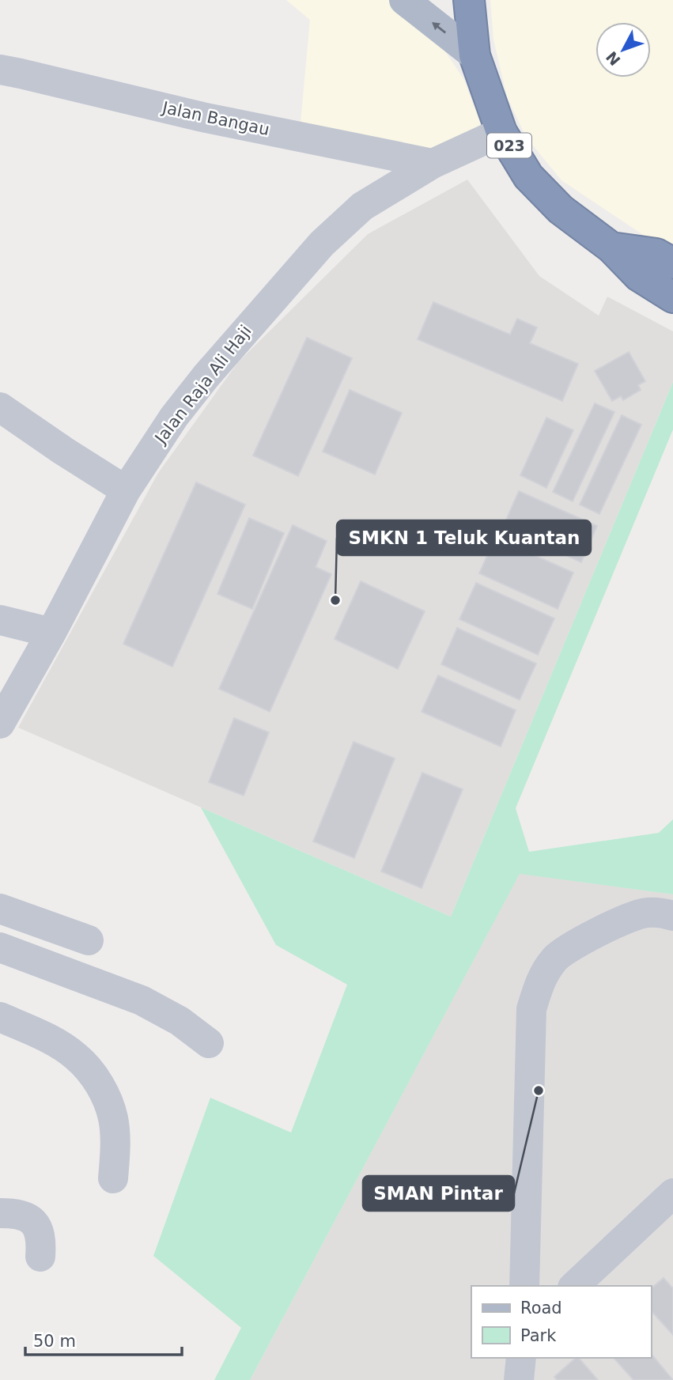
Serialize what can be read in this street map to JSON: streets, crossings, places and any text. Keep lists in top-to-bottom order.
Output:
{
  "streets": {
    "highway": ["023"],
    "street": ["Jalan Bangau", "Jalan Raja Ali Haji"]
  },
  "crossings": [
    ["Jalan Bangau", "Jalan Raja Ali Haji"],
    ["023", "Jalan Raja Ali Haji"]
  ],
  "places": ["SMKN 1 Teluk Kuantan", "SMAN Pintar"],
  "legend": ["Road", "Park"],
  "scale_bar": "50 m",
  "north": "bottom left"
}
